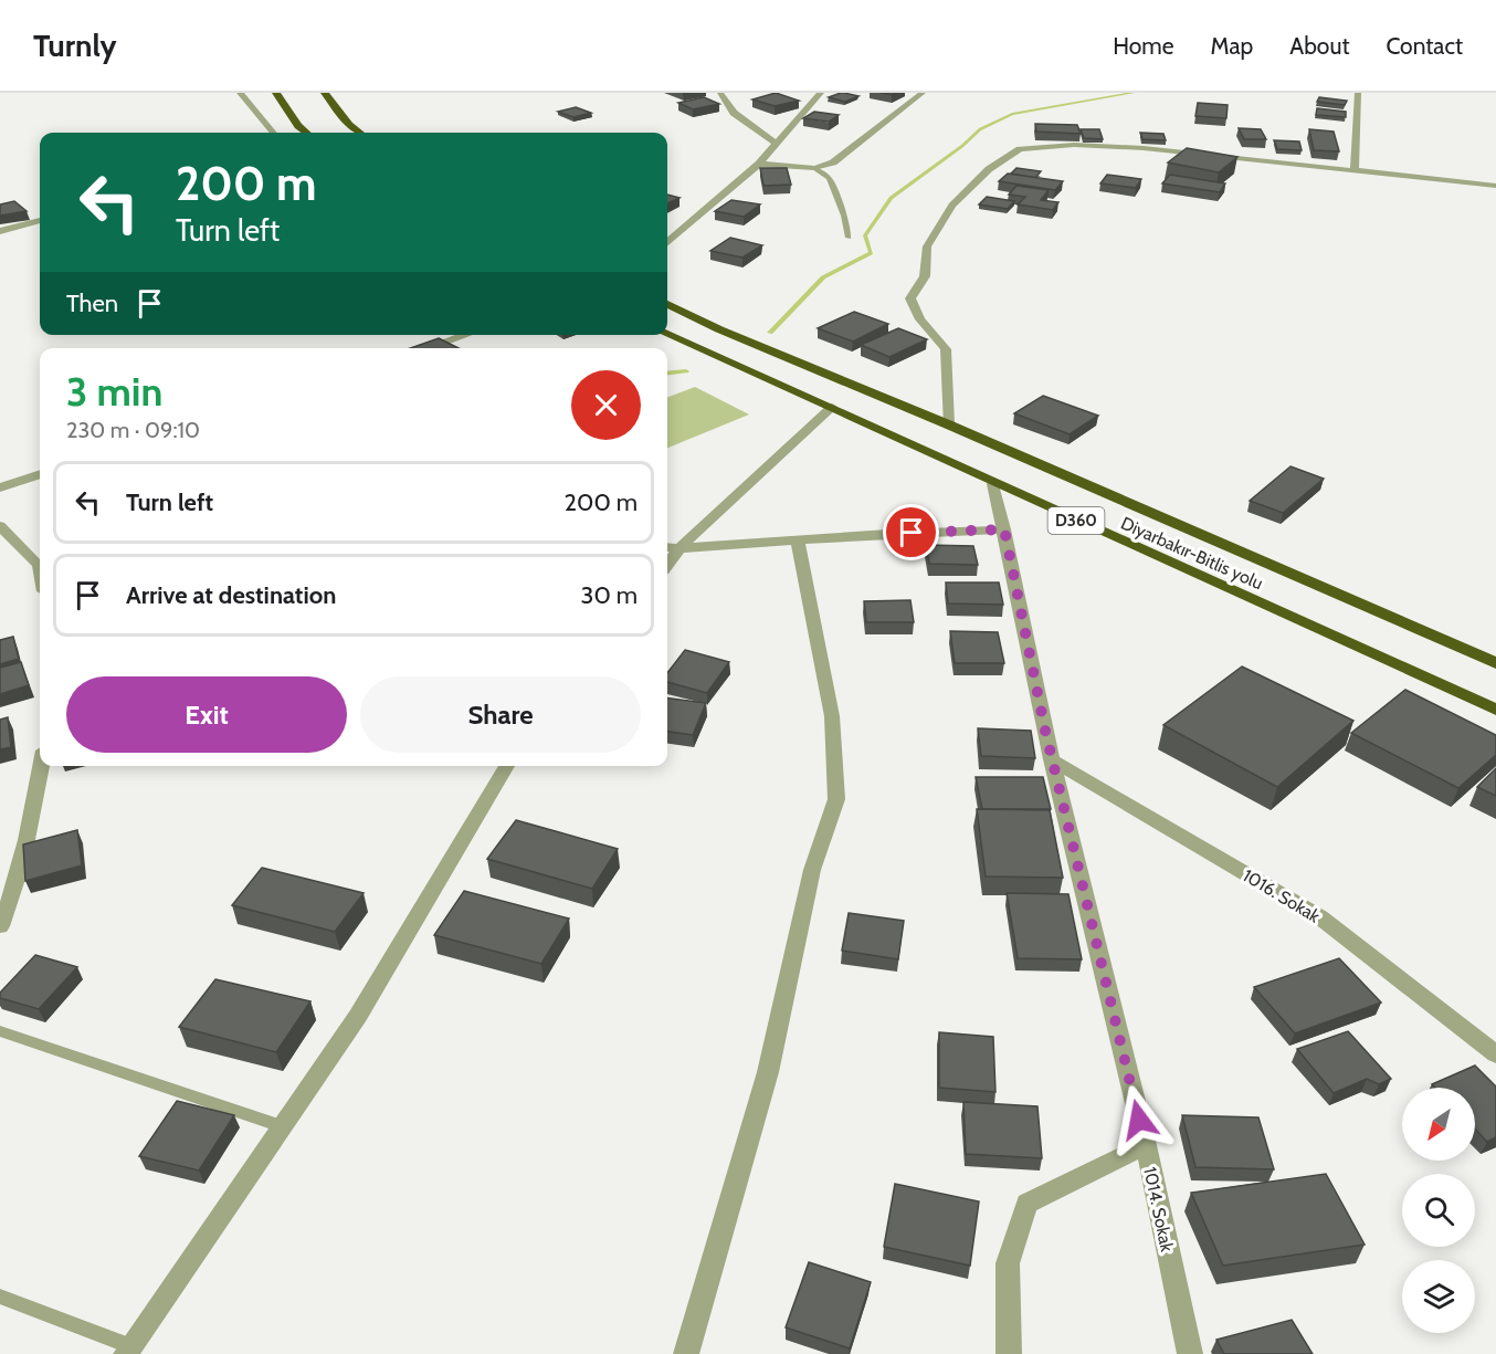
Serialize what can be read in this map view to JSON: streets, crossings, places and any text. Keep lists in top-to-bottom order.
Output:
{
  "streets": {
    "highway": ["D360", "Diyarbakır-Bitlis yolu"],
    "street": ["1016. Sokak", "1014. Sokak"]
  },
  "crossings": [
    ["Diyarbakır-Bitlis yolu", "1014. Sokak"],
    ["1016. Sokak", "1014. Sokak"]
  ],
  "north": "bottom left",
  "page": {
    "header": "Turnly",
    "nav": [
      "Home",
      "Map",
      "About",
      "Contact"
    ],
    "turn": ["200 m", "Turn left"],
    "then": "Then",
    "heading": ["3 min", "230 m · 09:10"],
    "list": [
      {
        "name": "Turn left",
        "value": "200 m"
      },
      {
        "name": "Arrive at destination",
        "value": "30 m"
      }
    ],
    "buttons": ["Exit", "Share"]
  }
}
